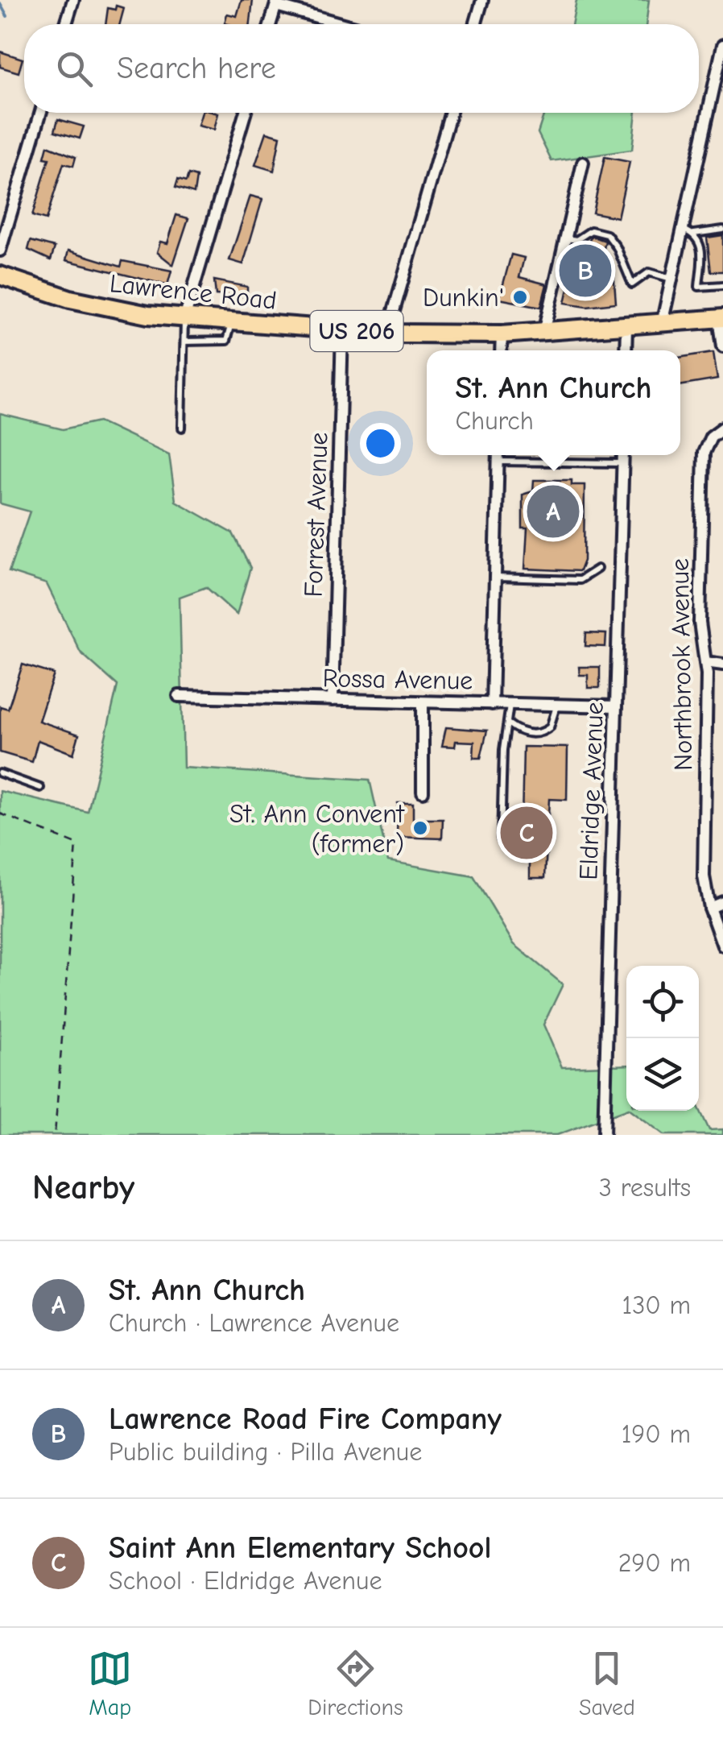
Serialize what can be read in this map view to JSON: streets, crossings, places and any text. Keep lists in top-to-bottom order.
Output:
{
  "streets": {
    "main road": ["Lawrence Road", "US 206"],
    "street": [
      "Forrest Avenue",
      "Northbrook Avenue",
      "Rossa Avenue",
      "Eldridge Avenue"
    ]
  },
  "crossings": [
    ["Lawrence Road", "Forrest Avenue"],
    ["Forrest Avenue", "Rossa Avenue"],
    ["Rossa Avenue", "Eldridge Avenue"]
  ],
  "places": ["Dunkin'", "St. Ann Convent (former)"],
  "page": {
    "search": "Search here",
    "pins": ["B", "A", "C"],
    "popup": ["St. Ann Church", "Church"],
    "heading": ["Nearby", "3 results"],
    "list": [
      {
        "mark": "A",
        "name": "St. Ann Church",
        "note": "Church · Lawrence Avenue",
        "value": "130 m"
      },
      {
        "mark": "B",
        "name": "Lawrence Road Fire Company",
        "note": "Public building · Pilla Avenue",
        "value": "190 m"
      },
      {
        "mark": "C",
        "name": "Saint Ann Elementary School",
        "note": "School · Eldridge Avenue",
        "value": "290 m"
      }
    ],
    "nav": ["Map", "Directions", "Saved"]
  }
}
